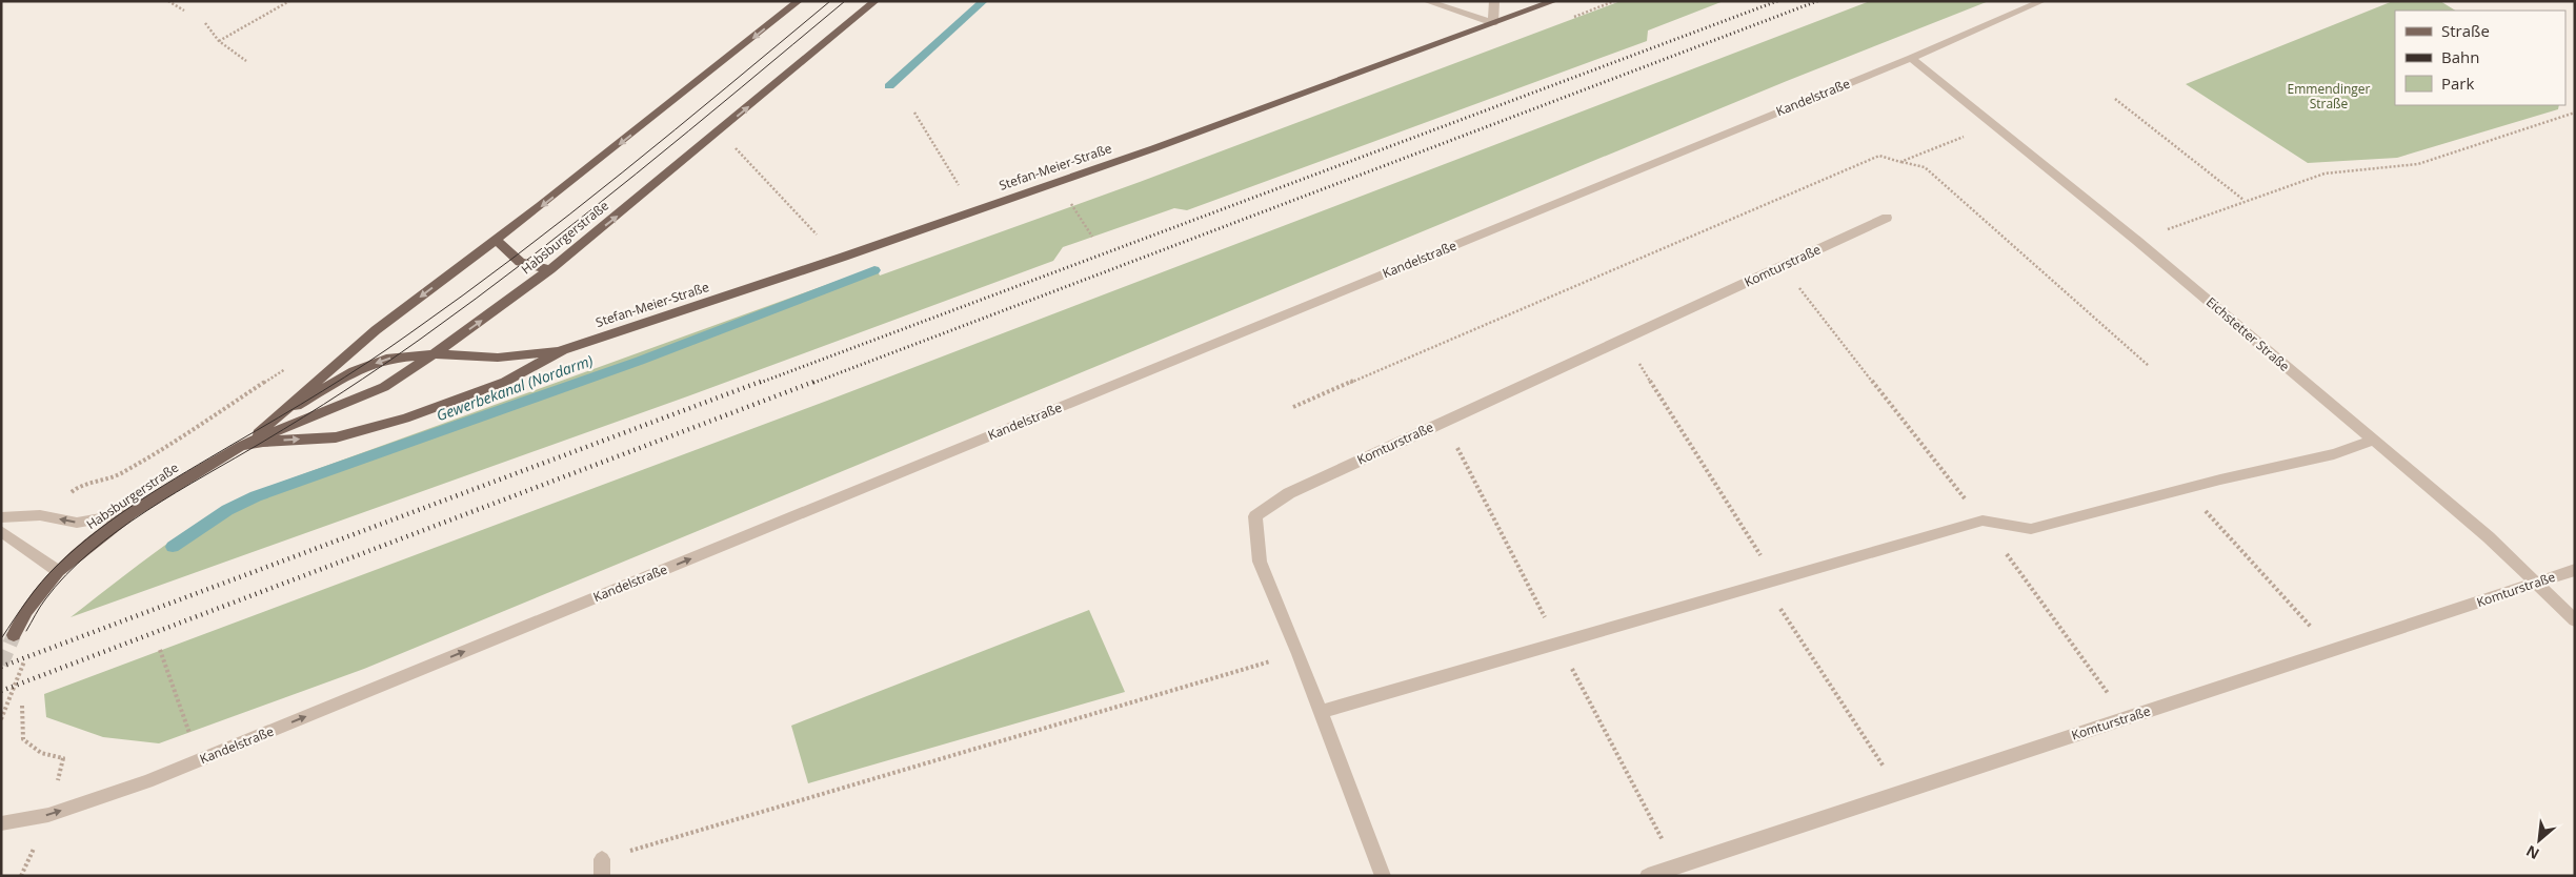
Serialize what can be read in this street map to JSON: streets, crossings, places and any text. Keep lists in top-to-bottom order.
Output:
{
  "streets": {
    "main road": ["Stefan-Meier-Straße", "Habsburgerstraße"],
    "street": ["Kandelstraße", "Komturstraße", "Eichstetter Straße"]
  },
  "crossings": [
    ["Kandelstraße", "Eichstetter Straße"],
    ["Stefan-Meier-Straße", "Habsburgerstraße"],
    ["Komturstraße", "Eichstetter Straße"]
  ],
  "one_way": ["Kandelstraße"],
  "water": ["Gewerbekanal (Nordarm)"],
  "parks": ["Emmendinger Straße"],
  "legend": ["Straße", "Bahn", "Park"],
  "north": "bottom left"
}
